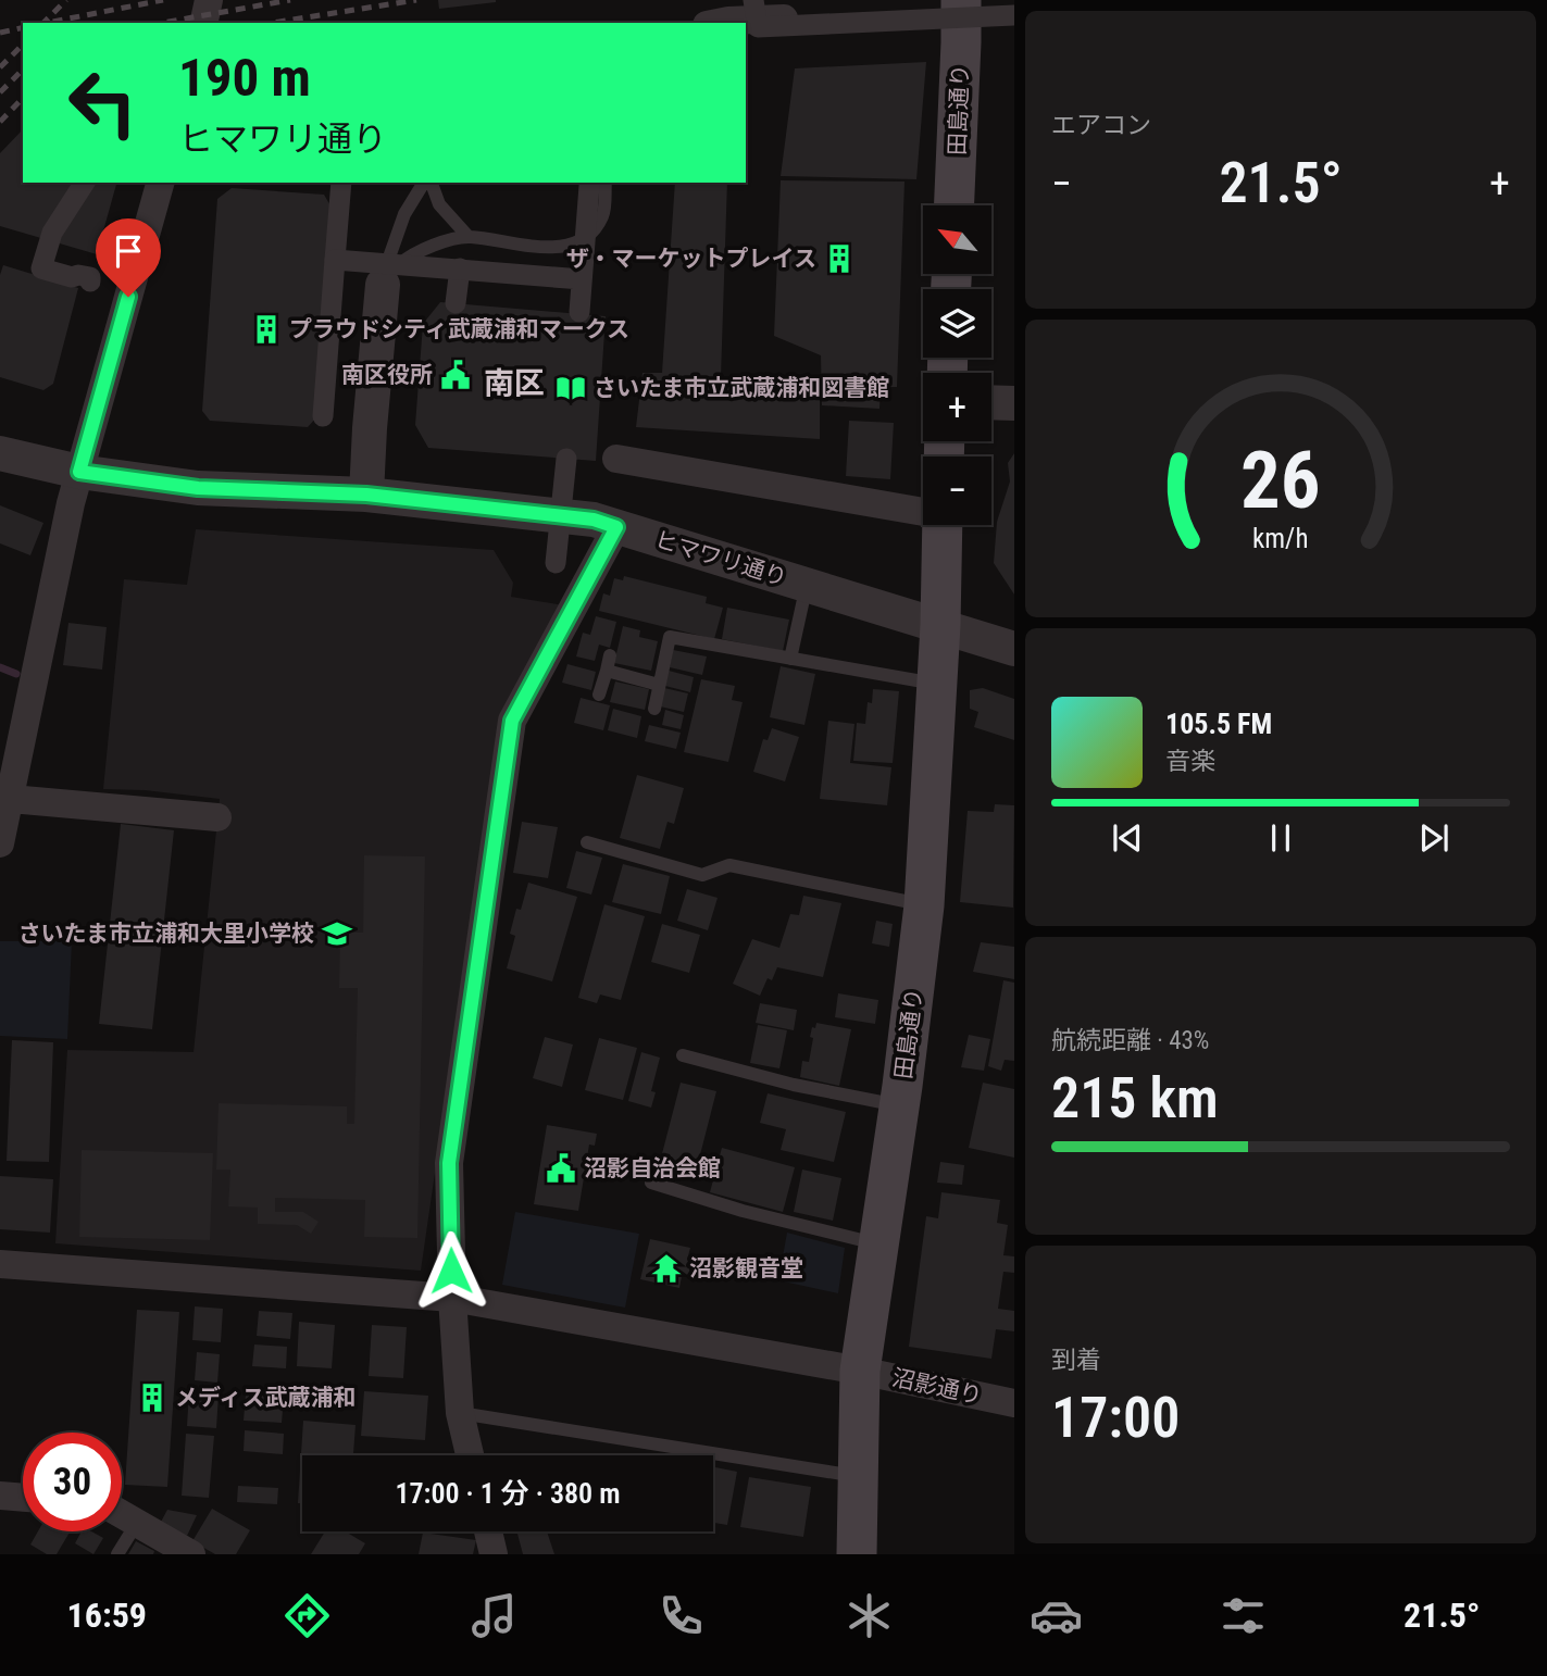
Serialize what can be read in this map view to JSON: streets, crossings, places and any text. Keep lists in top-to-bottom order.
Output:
{
  "streets": {
    "main road": ["田島通り"],
    "street": ["ヒマワリ通り", "沼影通り"]
  },
  "crossings": [
    ["田島通り", "ヒマワリ通り"],
    ["田島通り", "沼影通り"]
  ],
  "districts": ["南区"],
  "places": {
    "building": ["ザ・マーケットプレイス", "プラウドシティ武蔵浦和マークス", "メディス武蔵浦和"],
    "public building": ["南区役所", "沼影自治会館"],
    "library": ["さいたま市立武蔵浦和図書館"],
    "school or university": ["さいたま市立浦和大里小学校"],
    "temple": ["沼影観音堂"]
  },
  "north": "top left",
  "page": {
    "tile": [
      "エアコン",
      ["航続距離 · 43%", "215 km"],
      ["到着", "17:00"]
    ],
    "turn": ["190 m", "ヒマワリ通り"],
    "heat": ["−", "21.5°", "+"],
    "map_buttons": ["+", "−"],
    "song": ["105.5 FM", "音楽"],
    "limit": "30",
    "trip": "17:00 · 1 分 · 380 m",
    "tabs": ["16:59", "21.5°"],
    "gauge": ["26", "km/h"]
  }
}
